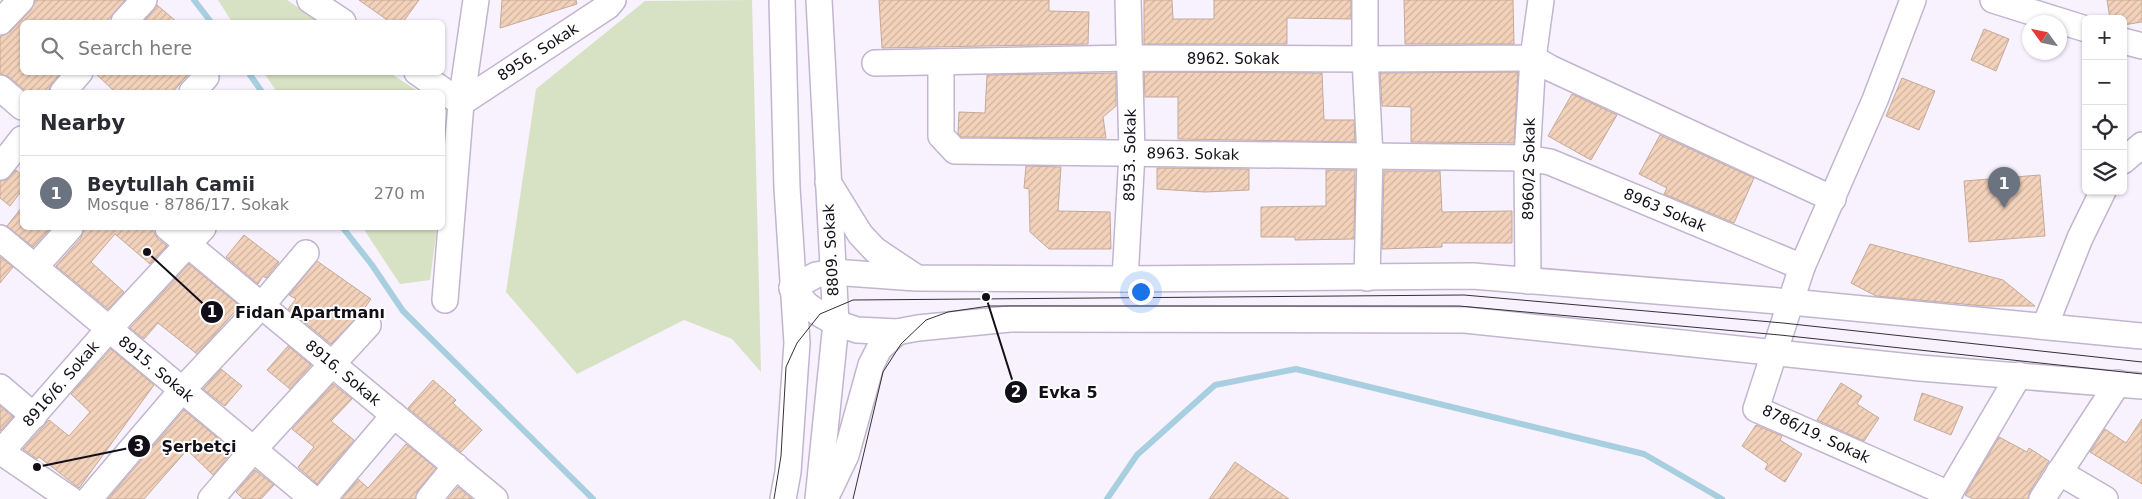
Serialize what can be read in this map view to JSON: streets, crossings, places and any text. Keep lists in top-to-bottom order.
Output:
{
  "streets": {
    "street": [
      "8956. Sokak",
      "8962. Sokak",
      "8963. Sokak",
      "8953. Sokak",
      "8960/2 Sokak",
      "8963 Sokak",
      "8809. Sokak",
      "8915. Sokak",
      "8916. Sokak",
      "8916/6. Sokak",
      "8786/19. Sokak"
    ]
  },
  "crossings": [
    ["8962. Sokak", "8963. Sokak"],
    ["8962. Sokak", "8953. Sokak"],
    ["8962. Sokak", "8960/2 Sokak"],
    ["8963. Sokak", "8953. Sokak"],
    ["8963. Sokak", "8960/2 Sokak"],
    ["8963. Sokak", "8963 Sokak"],
    ["8960/2 Sokak", "8963 Sokak"],
    ["8963 Sokak", "8786/19. Sokak"],
    ["8915. Sokak", "8916/6. Sokak"],
    ["8916. Sokak", "8916/6. Sokak"]
  ],
  "places": ["Fidan Apartmanı", "Evka 5", "Şerbetçi"],
  "north": "top left",
  "page": {
    "map_buttons": ["+", "−"],
    "search": "Search here",
    "heading": "Nearby",
    "list": [
      {
        "mark": "1",
        "name": "Beytullah Camii",
        "note": "Mosque · 8786/17. Sokak",
        "value": "270 m"
      }
    ],
    "pins": "1"
  }
}
